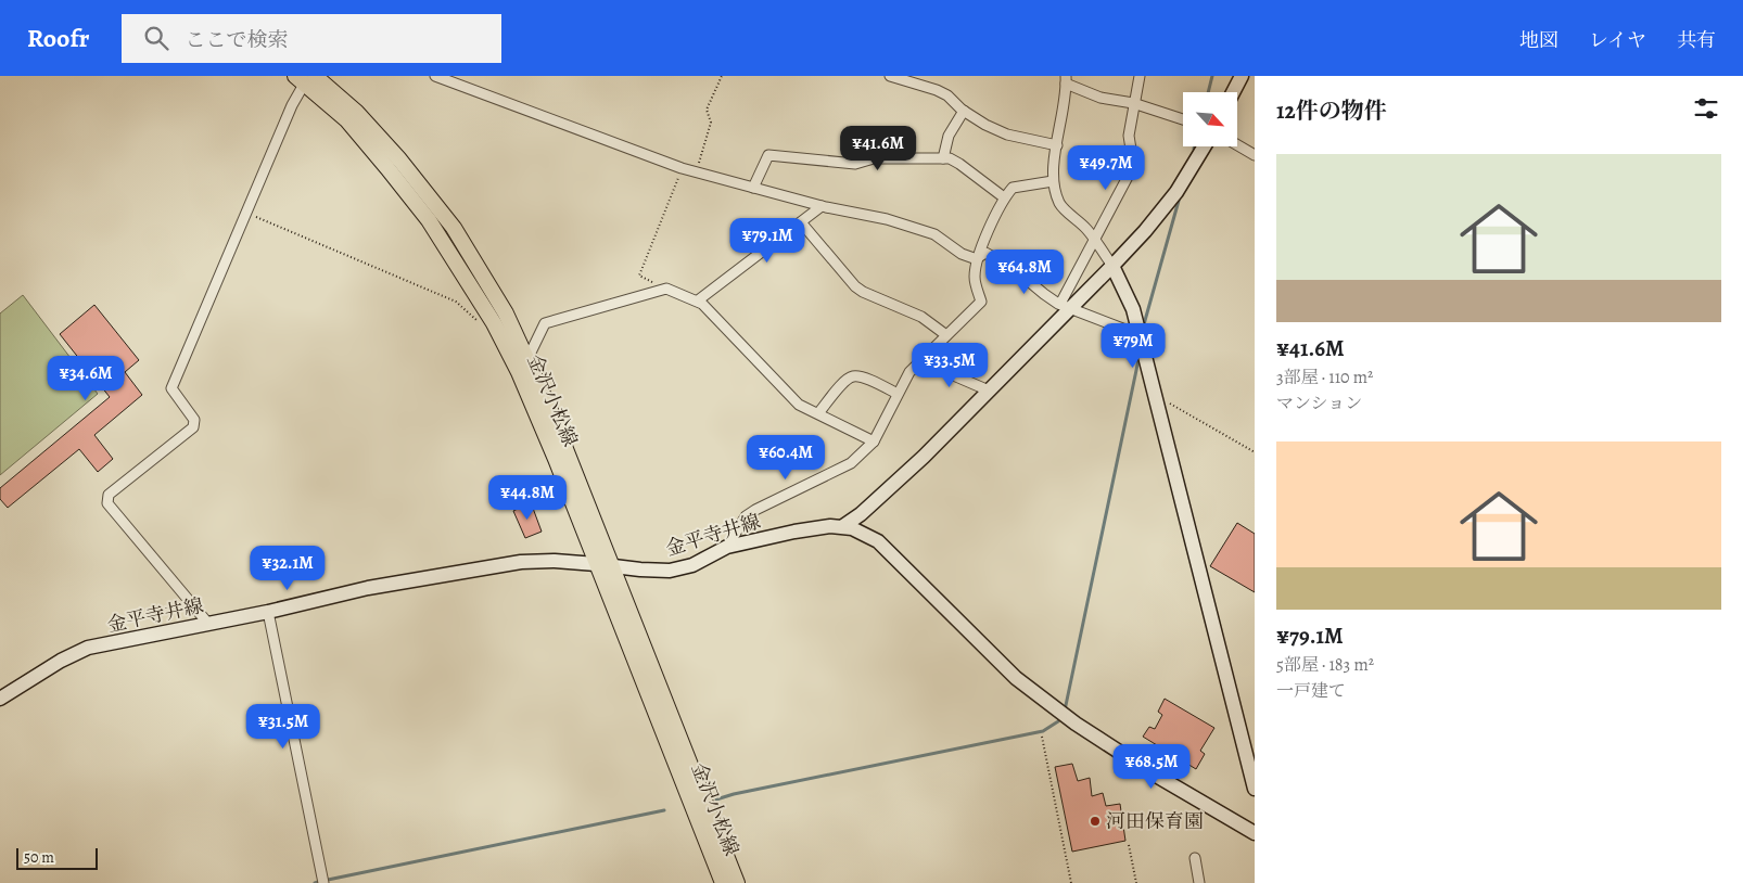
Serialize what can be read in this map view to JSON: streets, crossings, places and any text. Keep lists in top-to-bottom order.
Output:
{
  "streets": {
    "main road": ["金沢小松線", "金平寺井線"]
  },
  "crossings": [
    ["金沢小松線", "金平寺井線"]
  ],
  "places": ["河田保育園"],
  "scale_bar": "50 m",
  "north": "bottom right",
  "page": {
    "header": "Roofr",
    "search": "ここで検索",
    "nav": ["地図", "レイヤ", "共有"],
    "heading": "12件の物件",
    "price": [
      "¥41.6M",
      "¥49.7M",
      "¥79.1M",
      "¥64.8M",
      "¥79M",
      "¥33.5M",
      "¥34.6M",
      "¥60.4M",
      "¥44.8M",
      "¥32.1M",
      "¥31.5M",
      "¥68.5M"
    ],
    "list": [
      {
        "name": "¥41.6M",
        "note": "3部屋 · 110 m² · マンション"
      },
      {
        "name": "¥79.1M",
        "note": "5部屋 · 183 m² · 一戸建て"
      }
    ],
    "scale": "50 m"
  }
}
